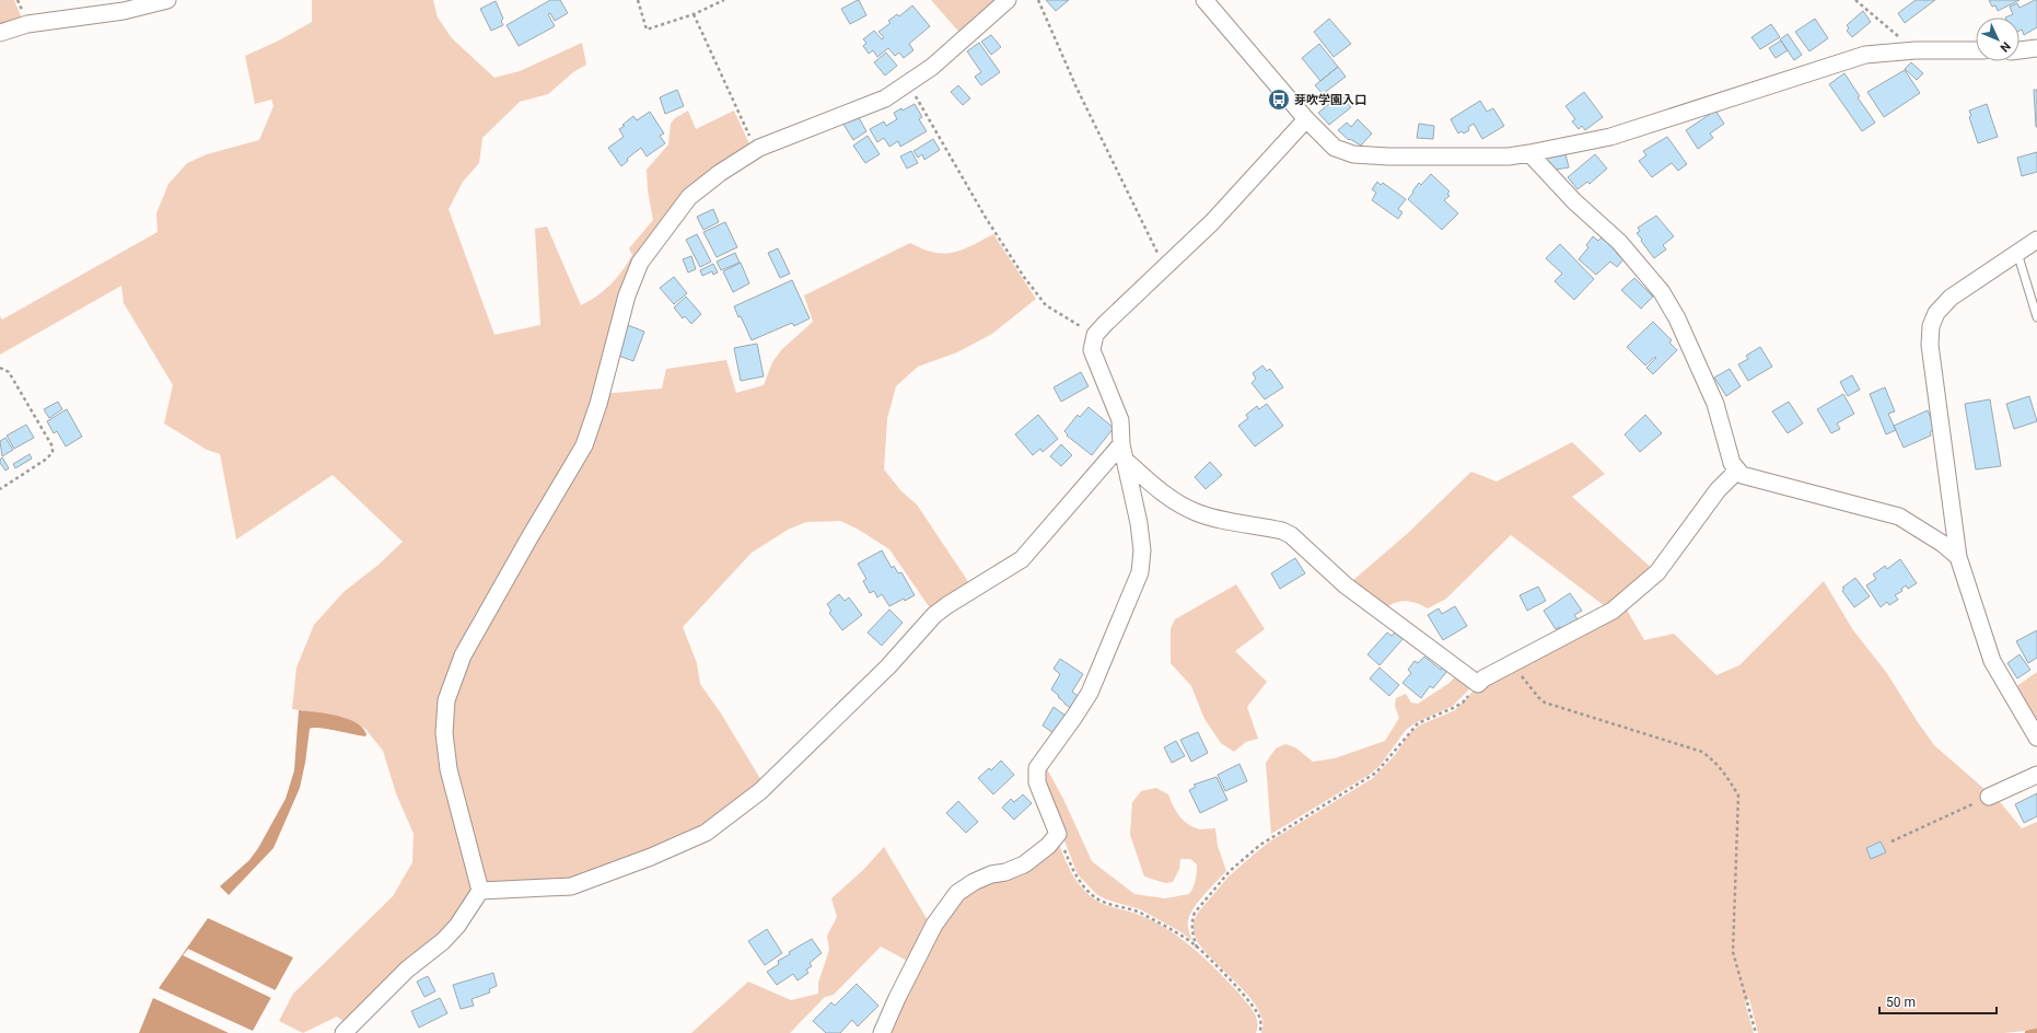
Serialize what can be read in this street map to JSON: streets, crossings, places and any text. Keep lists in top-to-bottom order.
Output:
{
  "places": {
    "bus stop": ["芽吹学園入口"]
  },
  "scale_bar": "50 m",
  "north": "bottom right"
}
